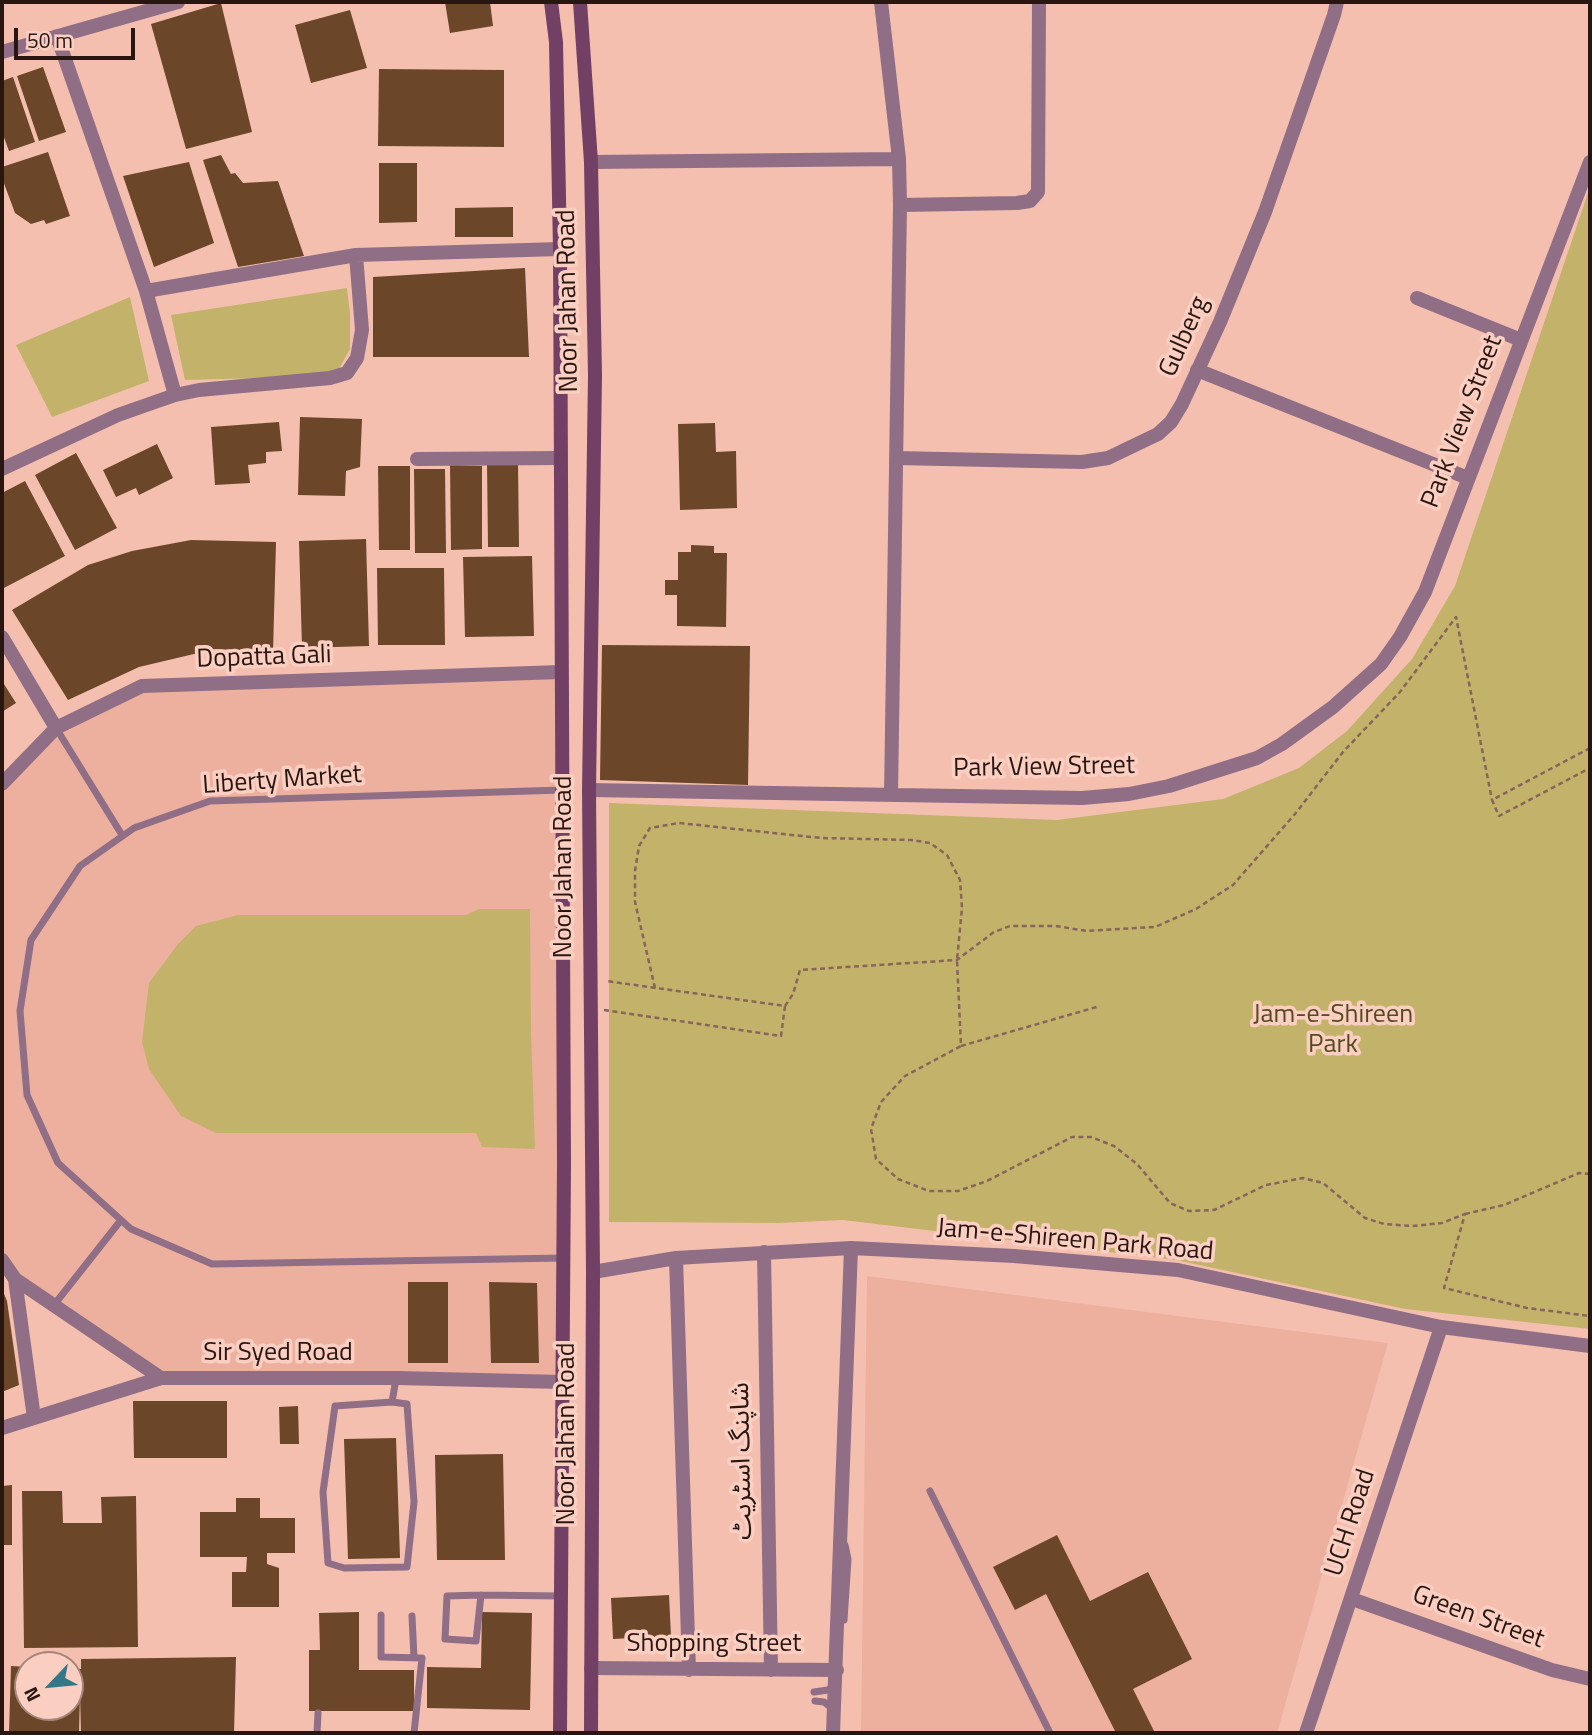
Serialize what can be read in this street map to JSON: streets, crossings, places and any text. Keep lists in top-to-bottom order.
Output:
{
  "streets": {
    "street": [
      "Noor Jahan Road",
      "Gulberg",
      "Park View Street",
      "Dopatta Gali",
      "Jam-e-Shireen Park Road",
      "Sir Syed Road",
      "شاپنگ اسٹریٹ",
      "UCH Road",
      "Green Street",
      "Shopping Street"
    ],
    "lane": ["Liberty Market"]
  },
  "crossings": [
    ["Noor Jahan Road", "Park View Street"],
    ["Noor Jahan Road", "Dopatta Gali"],
    ["Noor Jahan Road", "Liberty Market"],
    ["Noor Jahan Road", "Jam-e-Shireen Park Road"],
    ["Noor Jahan Road", "Sir Syed Road"],
    ["Noor Jahan Road", "Shopping Street"],
    ["Jam-e-Shireen Park Road", "شاپنگ اسٹریٹ"],
    ["Jam-e-Shireen Park Road", "UCH Road"],
    ["شاپنگ اسٹریٹ", "Shopping Street"],
    ["UCH Road", "Green Street"]
  ],
  "parks": ["Jam-e-Shireen Park"],
  "scale_bar": "50 m",
  "north": "bottom left"
}
